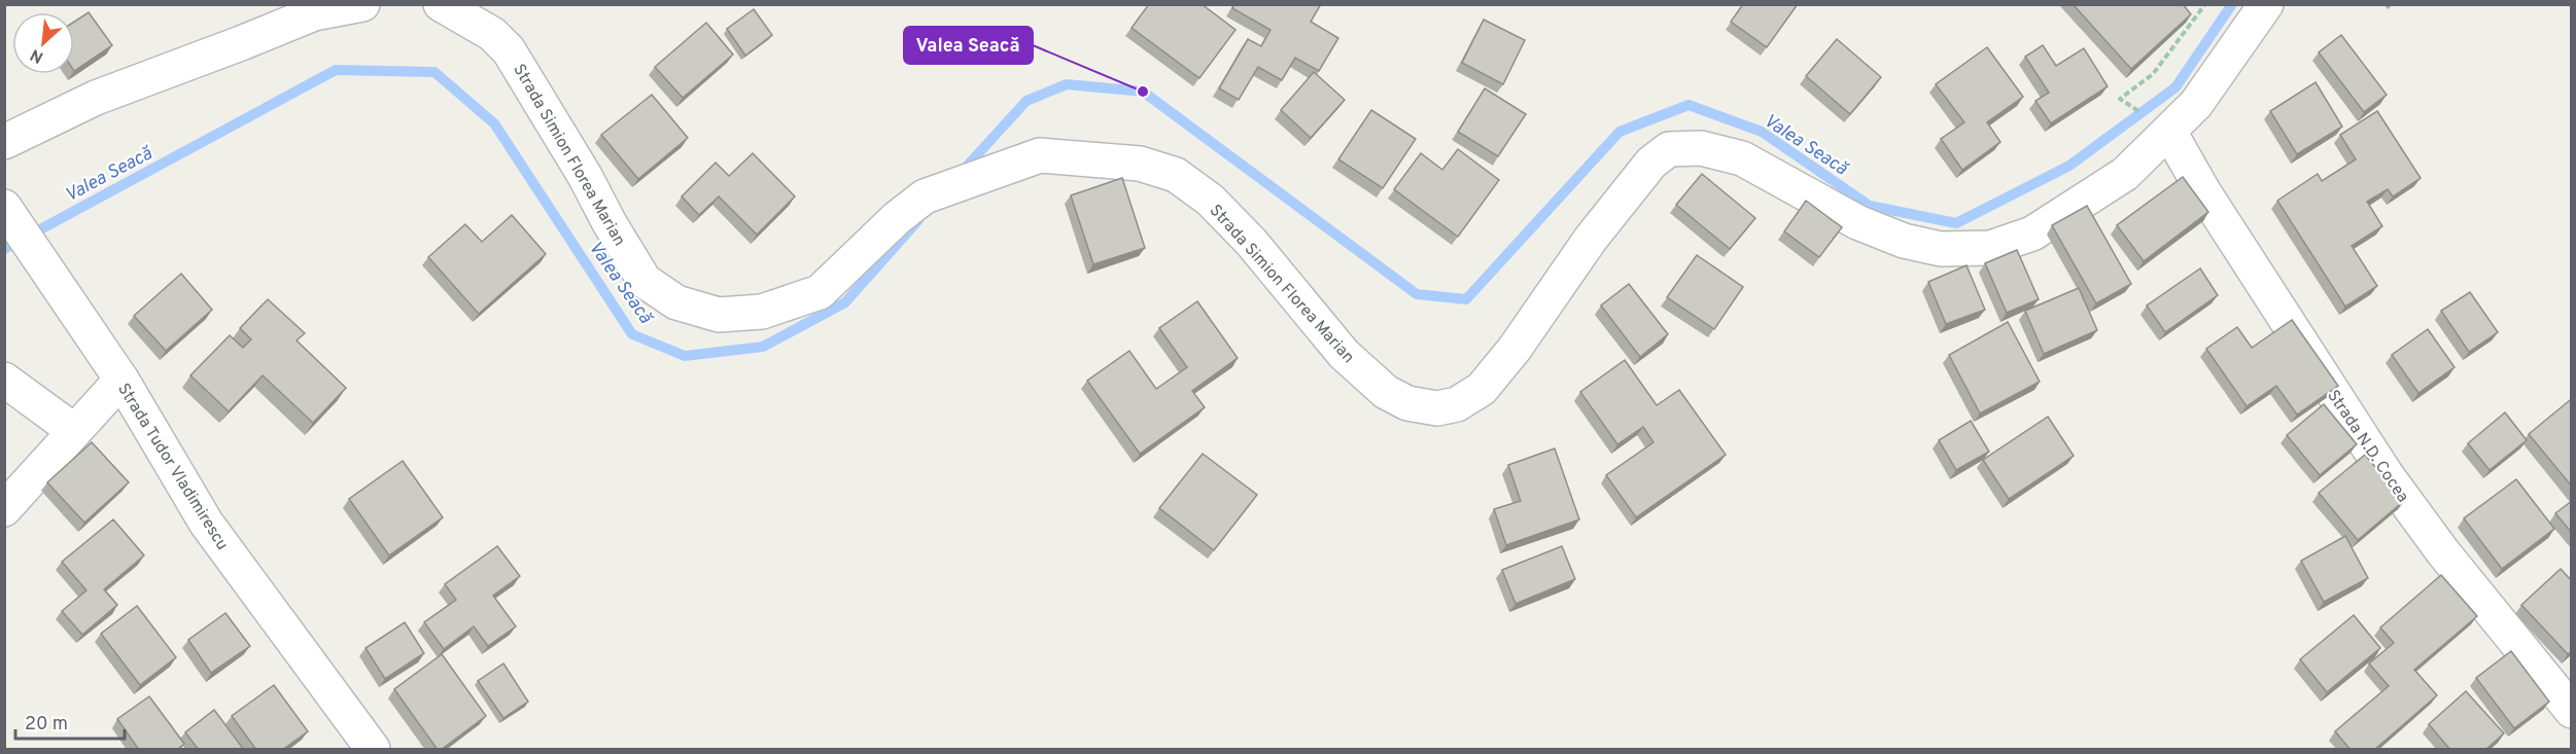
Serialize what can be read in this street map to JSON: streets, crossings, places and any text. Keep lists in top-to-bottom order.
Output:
{
  "streets": {
    "street": ["Strada Simion Florea Marian", "Strada N.D. Cocea", "Strada Tudor Vladimirescu"]
  },
  "crossings": [
    ["Strada Simion Florea Marian", "Strada N.D. Cocea"]
  ],
  "water": ["Valea Seacă"],
  "places": ["Valea Seacă"],
  "scale_bar": "20 m",
  "north": "bottom left"
}
